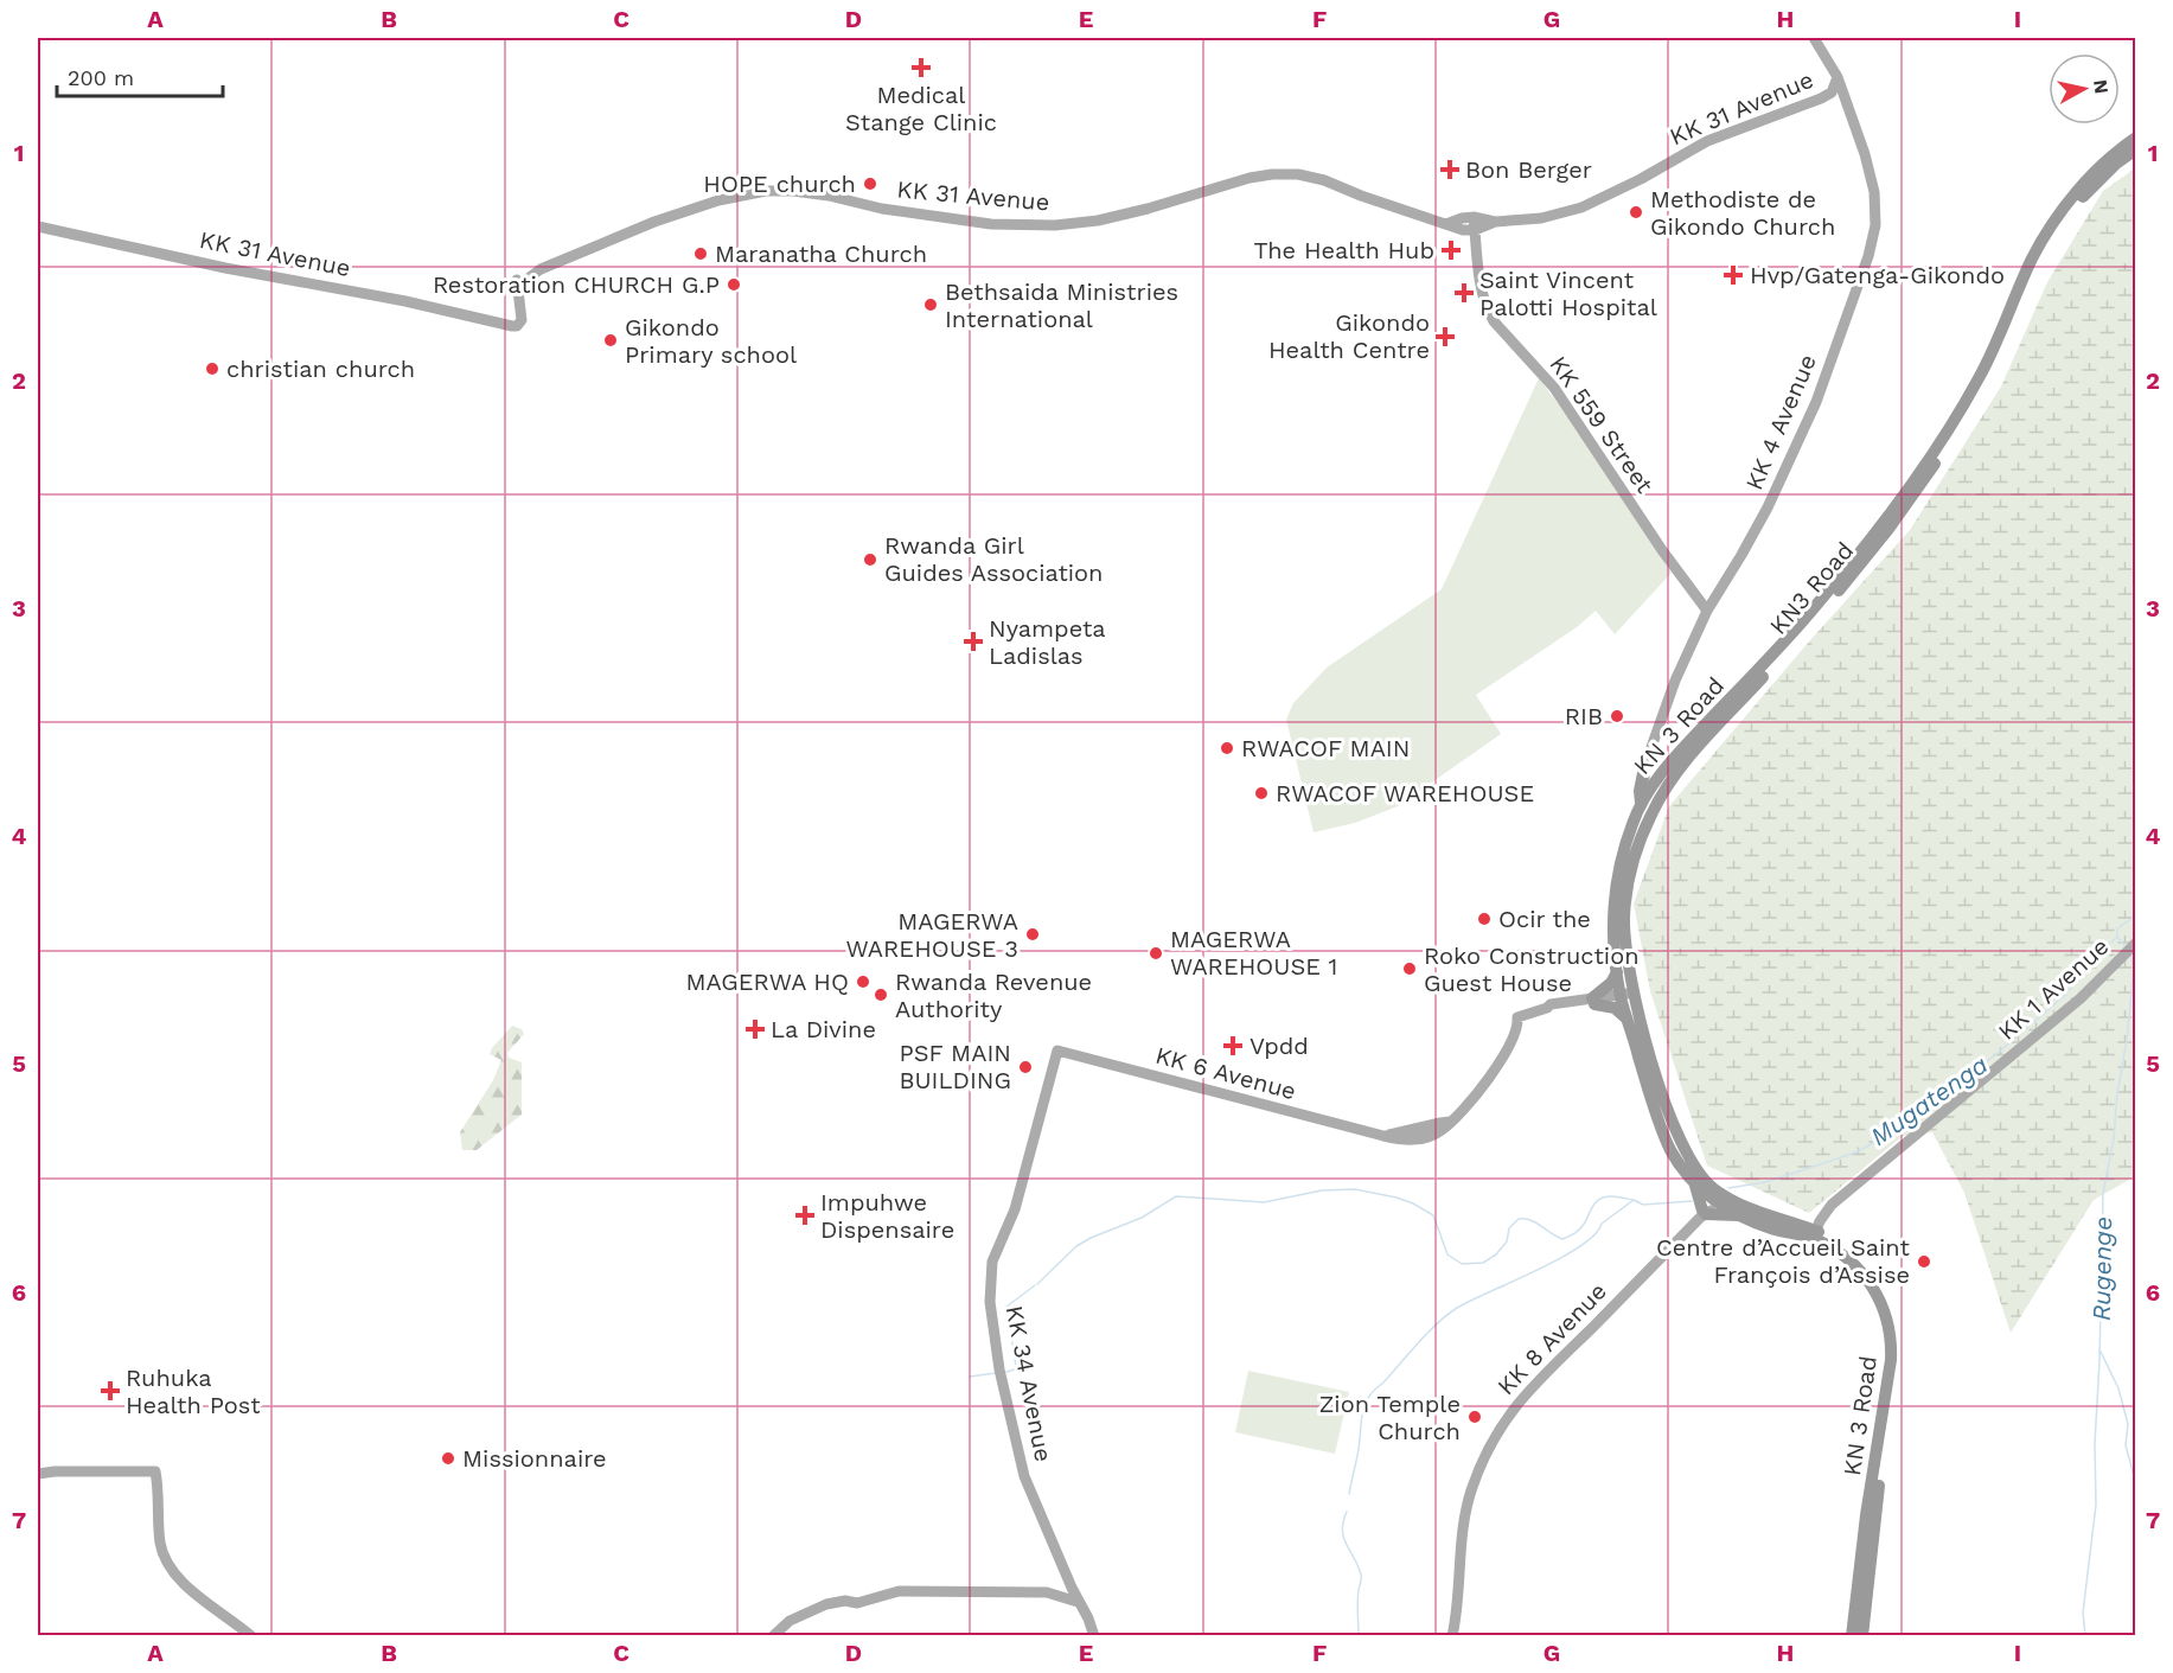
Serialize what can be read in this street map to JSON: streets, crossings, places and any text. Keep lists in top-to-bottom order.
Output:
{
  "streets": {
    "highway": ["KN3 Road", "KN 3 Road"],
    "main road": [
      "KK 31 Avenue",
      "KK 4 Avenue",
      "KK 559 Street",
      "KK 1 Avenue",
      "KK 6 Avenue",
      "KK 8 Avenue",
      "KK 34 Avenue"
    ]
  },
  "crossings": [
    ["KK 31 Avenue", "KK 4 Avenue"],
    ["KK 31 Avenue", "KK 559 Street"],
    ["KK 4 Avenue", "KK 559 Street"],
    ["KK 4 Avenue", "KN 3 Road"],
    ["KN3 Road", "KN 3 Road"],
    ["KN3 Road", "KK 6 Avenue"],
    ["KN 3 Road", "KK 1 Avenue"],
    ["KN 3 Road", "KK 6 Avenue"],
    ["KN 3 Road", "KK 8 Avenue"],
    ["KK 6 Avenue", "KK 34 Avenue"]
  ],
  "water": ["Mugatenga", "Rugenge"],
  "places": {
    "health": [
      "Medical Stange Clinic",
      "Bon Berger",
      "The Health Hub",
      "Hvp/Gatenga-Gikondo",
      "Saint Vincent Palotti Hospital",
      "Gikondo Health Centre",
      "Nyampeta Ladislas",
      "La Divine",
      "Vpdd",
      "Impuhwe Dispensaire",
      "Ruhuka Health Post"
    ],
    "other": [
      "HOPE church",
      "Methodiste de Gikondo Church",
      "Maranatha Church",
      "Restoration CHURCH G.P",
      "Bethsaida Ministries International",
      "Gikondo Primary school",
      "christian church",
      "Rwanda Girl Guides Association",
      "RIB",
      "RWACOF MAIN",
      "RWACOF WAREHOUSE",
      "Ocir the",
      "MAGERWA WAREHOUSE 3",
      "MAGERWA WAREHOUSE 1",
      "Roko Construction Guest House",
      "MAGERWA HQ",
      "Rwanda Revenue Authority",
      "PSF MAIN BUILDING",
      "Centre d’Accueil Saint François d’Assise",
      "Zion Temple Church",
      "Missionnaire"
    ]
  },
  "scale_bar": "200 m",
  "north": "right",
  "grid": {
    "columns": [
      "A",
      "B",
      "C",
      "D",
      "E",
      "F",
      "G",
      "H",
      "I"
    ],
    "rows": [
      "1",
      "2",
      "3",
      "4",
      "5",
      "6",
      "7"
    ]
  }
}
